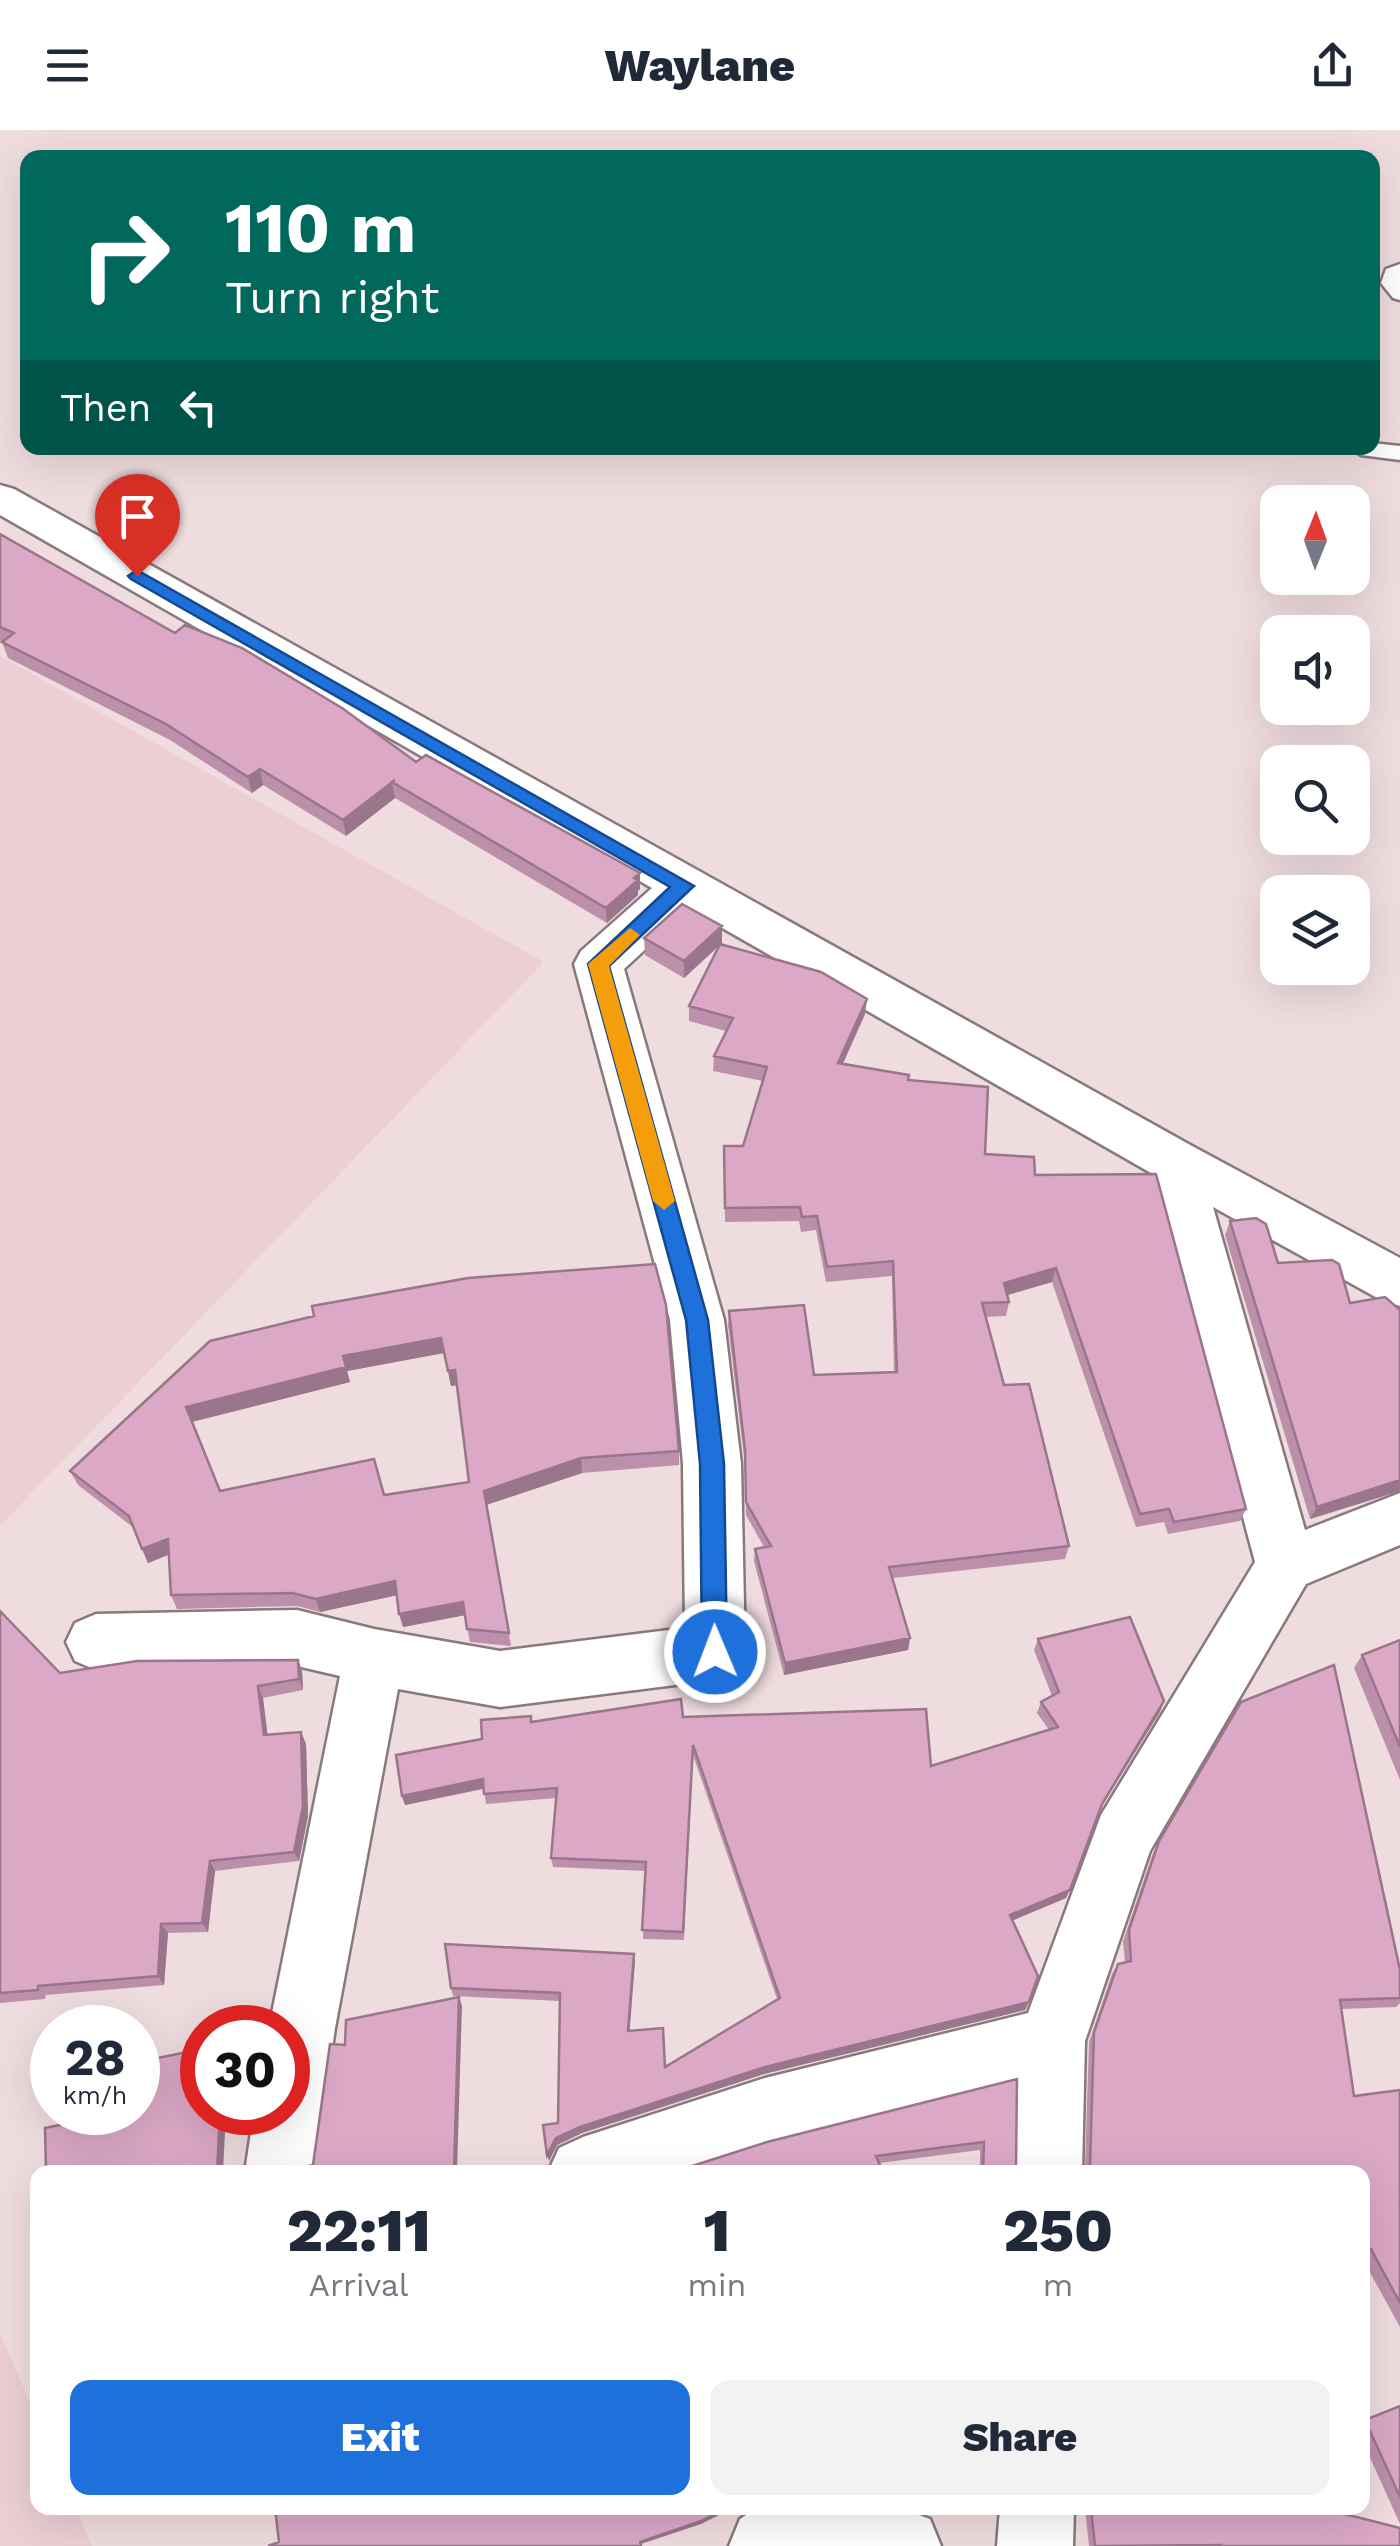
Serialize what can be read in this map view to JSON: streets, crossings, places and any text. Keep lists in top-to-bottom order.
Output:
{
  "north": "top",
  "page": {
    "header": "Waylane",
    "turn": ["110 m", "Turn right"],
    "then": "Then",
    "speed": "28 km/h",
    "limit": "30",
    "eta": [
      "22:11",
      "Arrival",
      "1",
      "min",
      "250",
      "m"
    ],
    "buttons": ["Exit", "Share"]
  }
}
